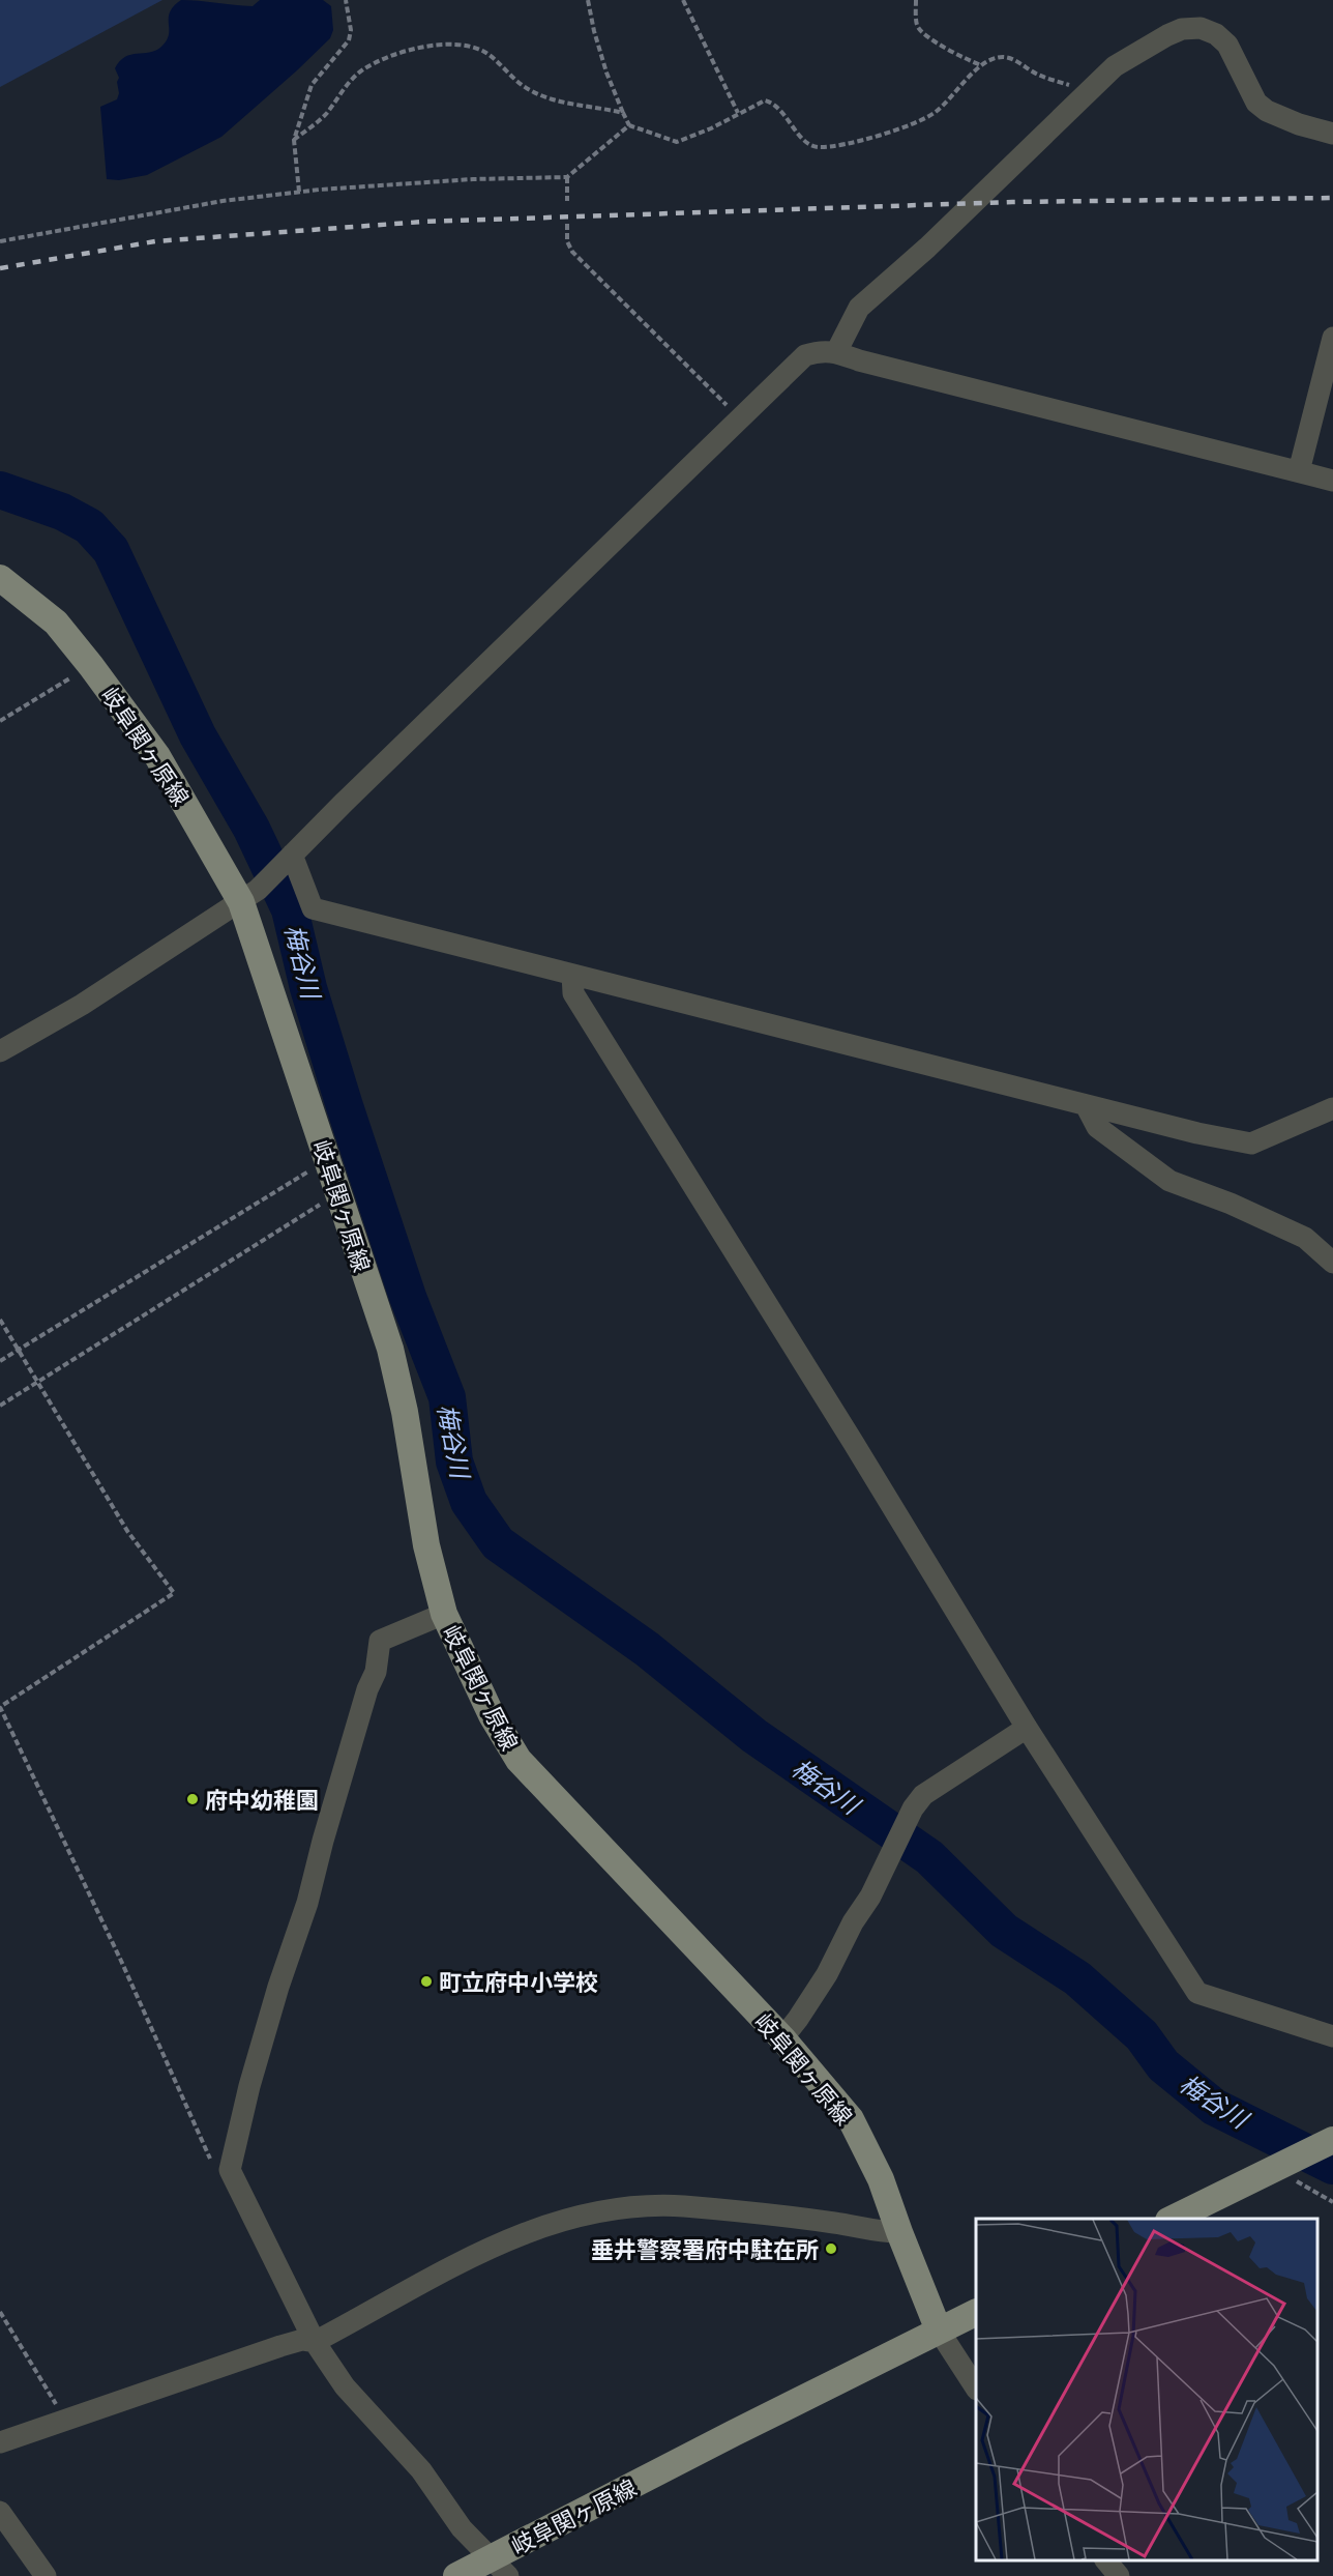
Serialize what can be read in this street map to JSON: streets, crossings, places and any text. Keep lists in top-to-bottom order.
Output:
{
  "streets": {
    "main road": ["岐阜関ヶ原線"]
  },
  "water": ["梅谷川"],
  "places": ["府中幼稚園", "町立府中小学校", "垂井警察署府中駐在所"]
}
